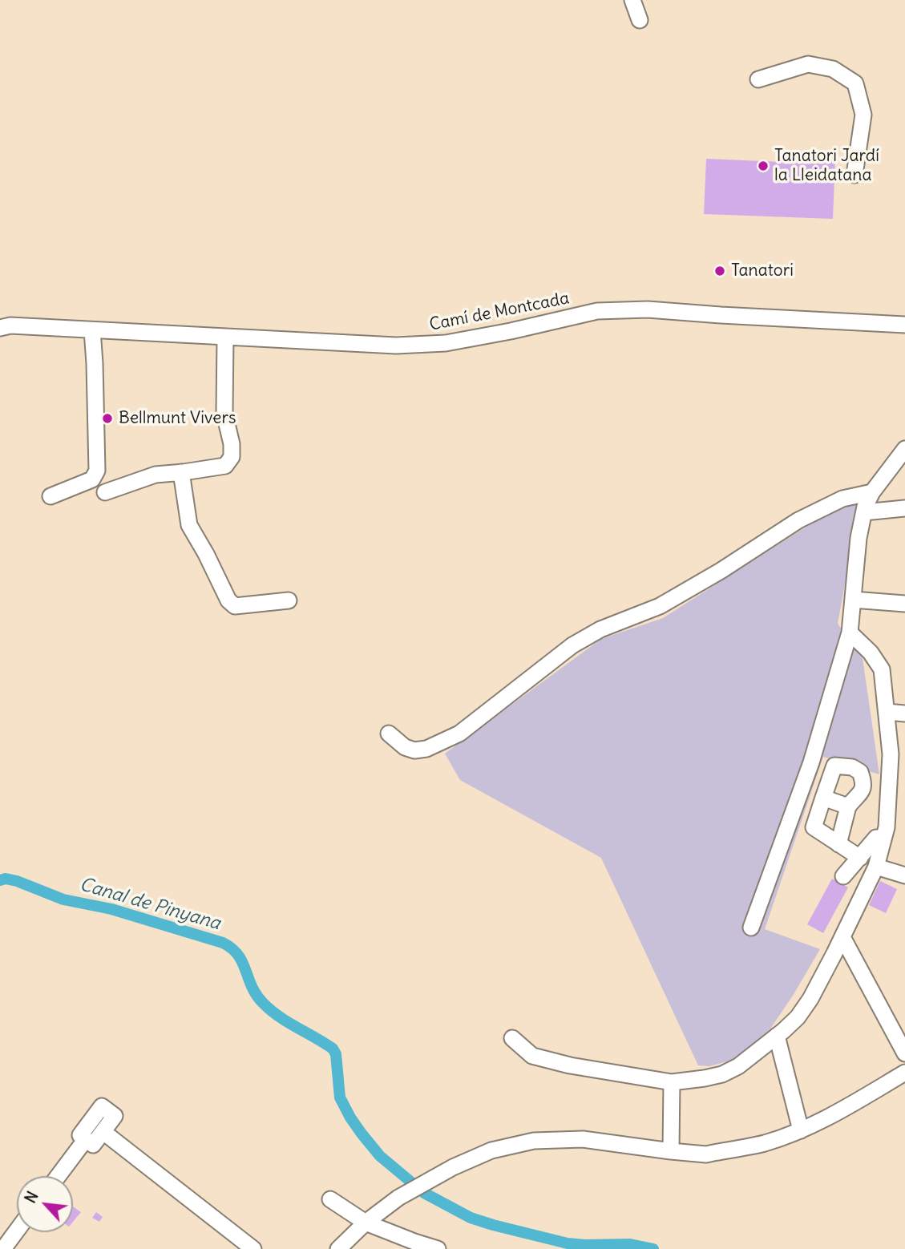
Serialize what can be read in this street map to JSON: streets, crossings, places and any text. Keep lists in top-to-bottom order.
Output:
{
  "streets": {
    "street": ["Camí de Montcada"]
  },
  "water": ["Canal de Pinyana"],
  "places": ["Tanatori Jardí la Lleidatana", "Tanatori", "Bellmunt Vivers"],
  "north": "top left"
}
